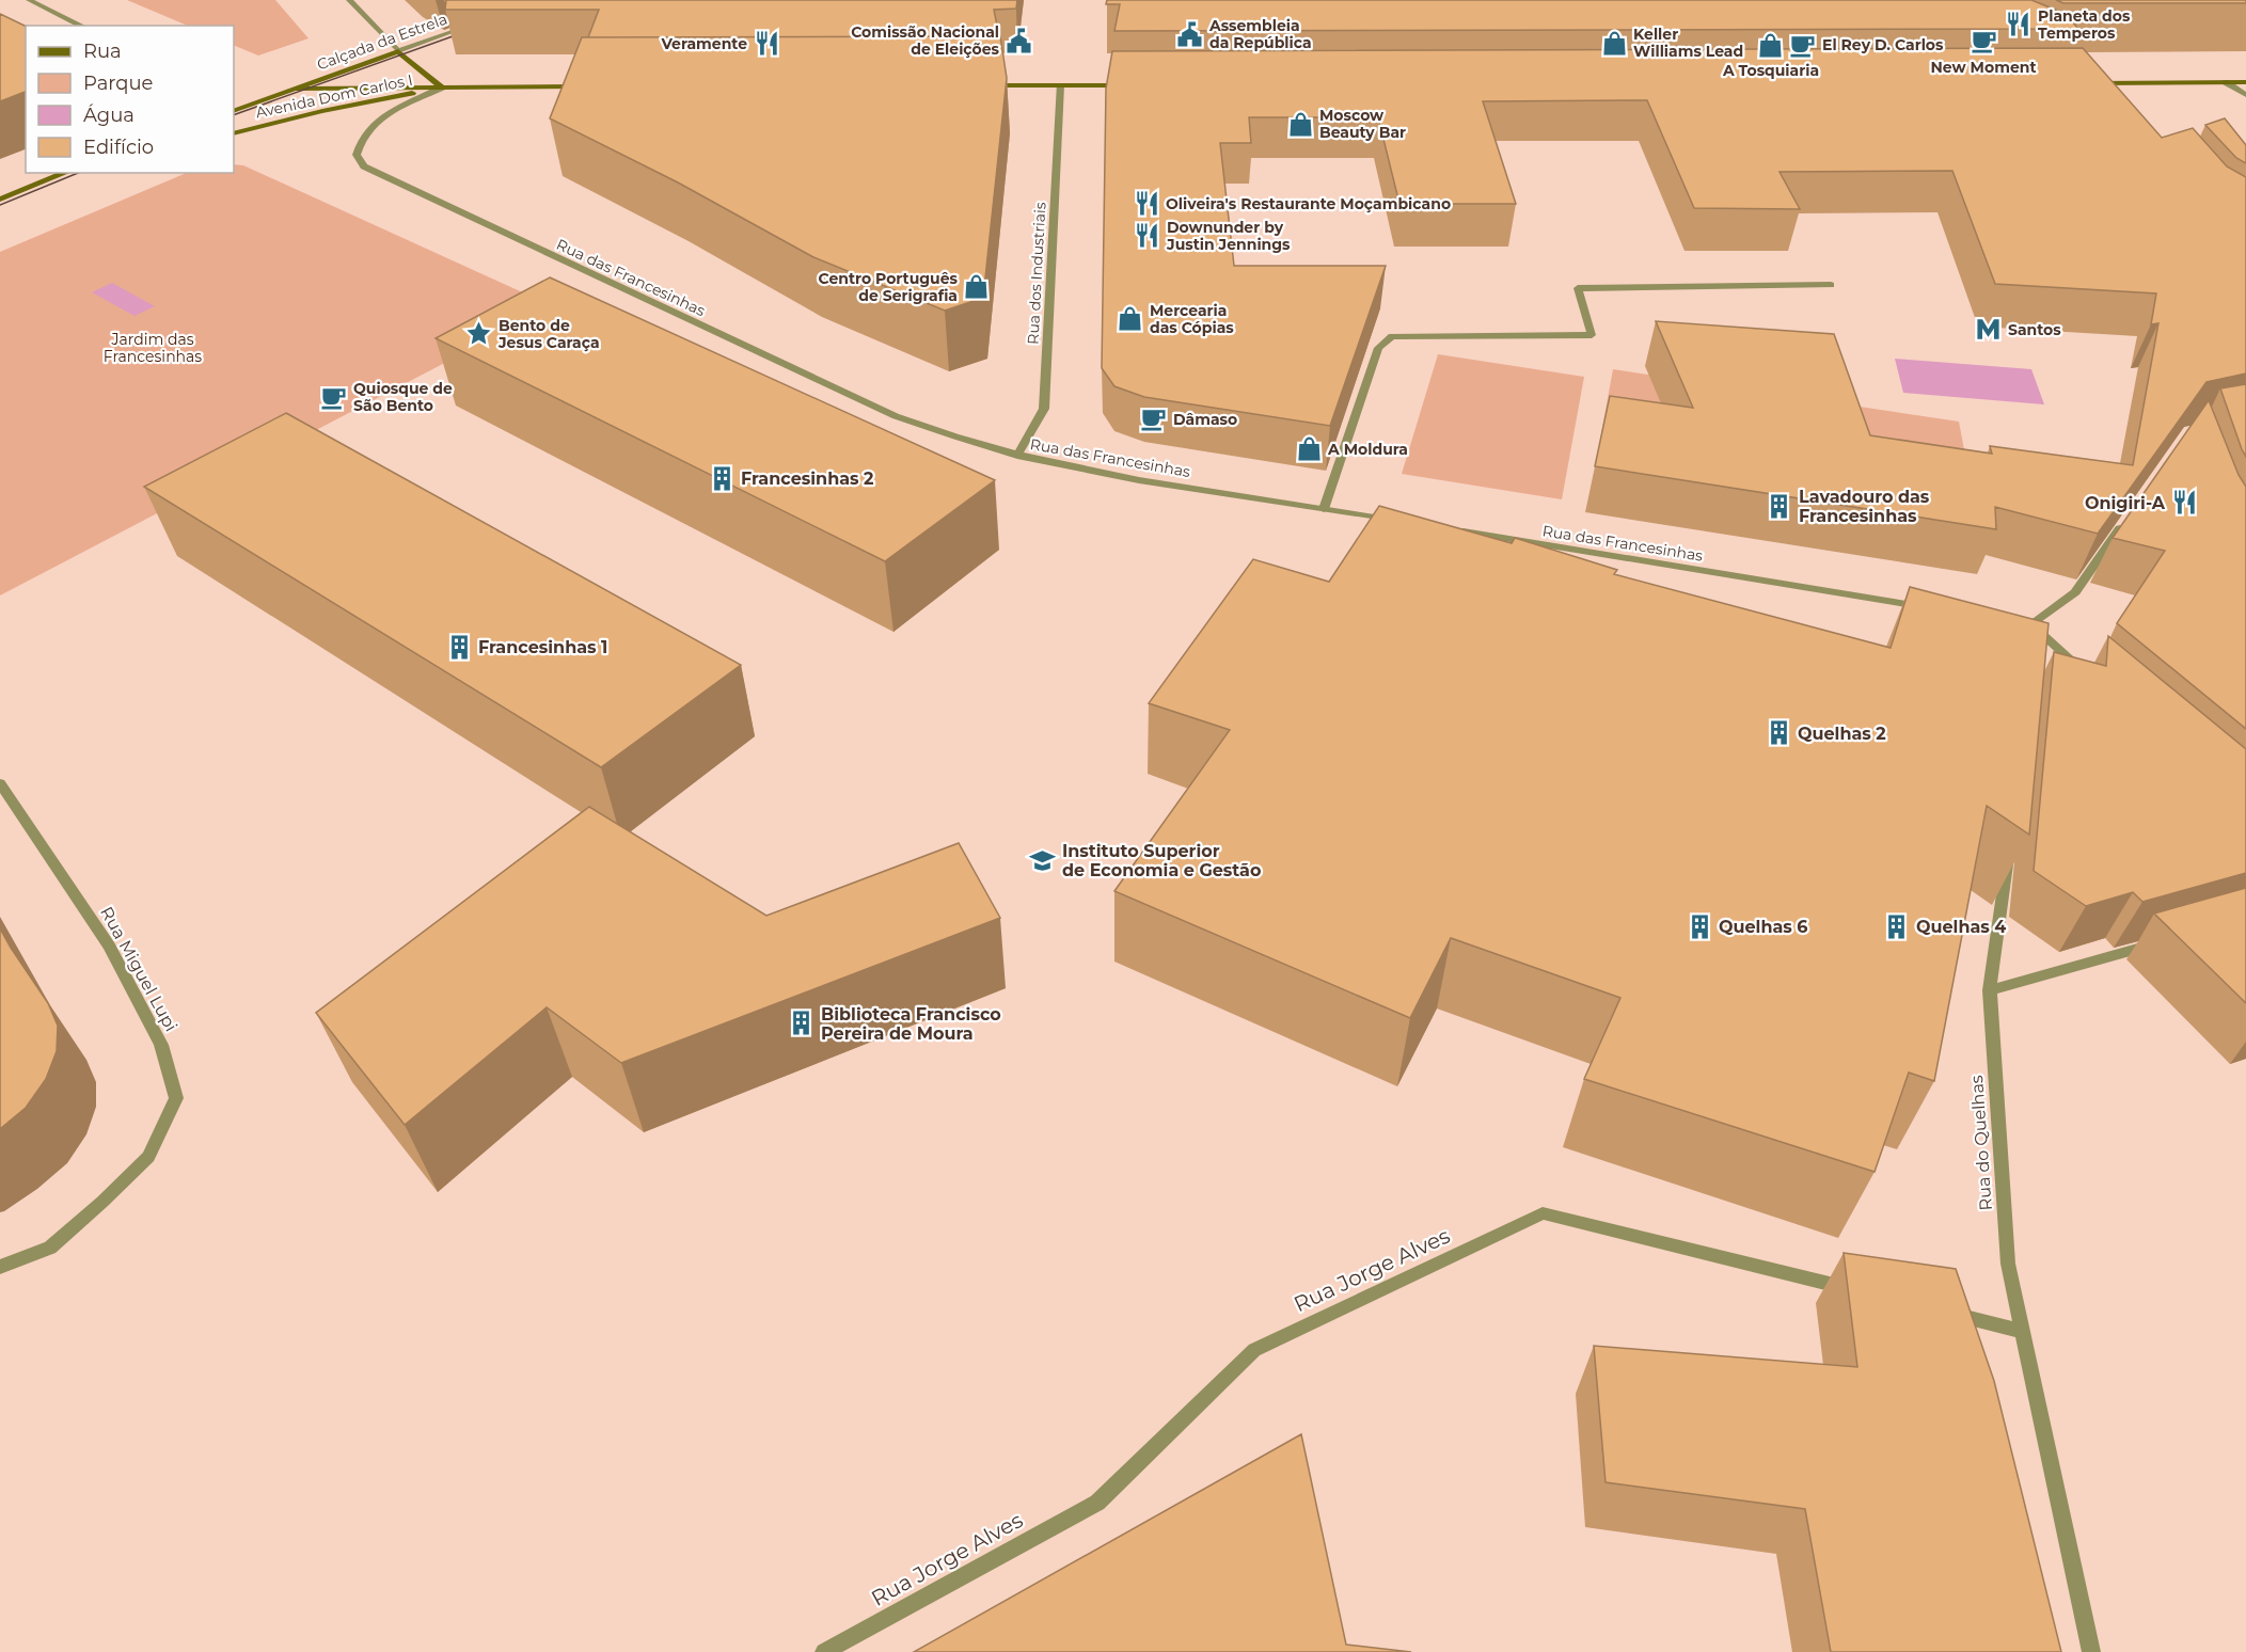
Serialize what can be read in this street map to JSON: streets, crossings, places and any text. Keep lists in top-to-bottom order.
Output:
{
  "streets": {
    "main road": ["Calçada da Estrela", "Avenida Dom Carlos I"],
    "street": [
      "Rua dos Industriais",
      "Rua das Francesinhas",
      "Rua Miguel Lupi",
      "Rua do Quelhas",
      "Rua Jorge Alves"
    ]
  },
  "crossings": [
    ["Calçada da Estrela", "Avenida Dom Carlos I"],
    ["Avenida Dom Carlos I", "Rua das Francesinhas"],
    ["Rua dos Industriais", "Rua das Francesinhas"]
  ],
  "parks": ["Jardim das Francesinhas"],
  "places": {
    "restaurant": [
      "Planeta dos Temperos",
      "Veramente",
      "Oliveira's Restaurante Moçambicano",
      "Downunder by Justin Jennings",
      "Onigiri-A"
    ],
    "public building": ["Assembleia da República", "Comissão Nacional de Eleições"],
    "cafe": [
      "New Moment",
      "El Rey D. Carlos",
      "Quiosque de São Bento",
      "Dâmaso"
    ],
    "shop": [
      "Keller Williams Lead",
      "A Tosquiaria",
      "Moscow Beauty Bar",
      "Centro Português de Serigrafia",
      "Mercearia das Cópias",
      "A Moldura"
    ],
    "metro station": ["Santos"],
    "place": ["Bento de Jesus Caraça"],
    "building": [
      "Francesinhas 2",
      "Lavadouro das Francesinhas",
      "Francesinhas 1",
      "Quelhas 2",
      "Quelhas 6",
      "Quelhas 4",
      "Biblioteca Francisco Pereira de Moura"
    ],
    "school or university": ["Instituto Superior de Economia e Gestão"]
  },
  "legend": [
    "Rua",
    "Parque",
    "Água",
    "Edifício"
  ]
}
